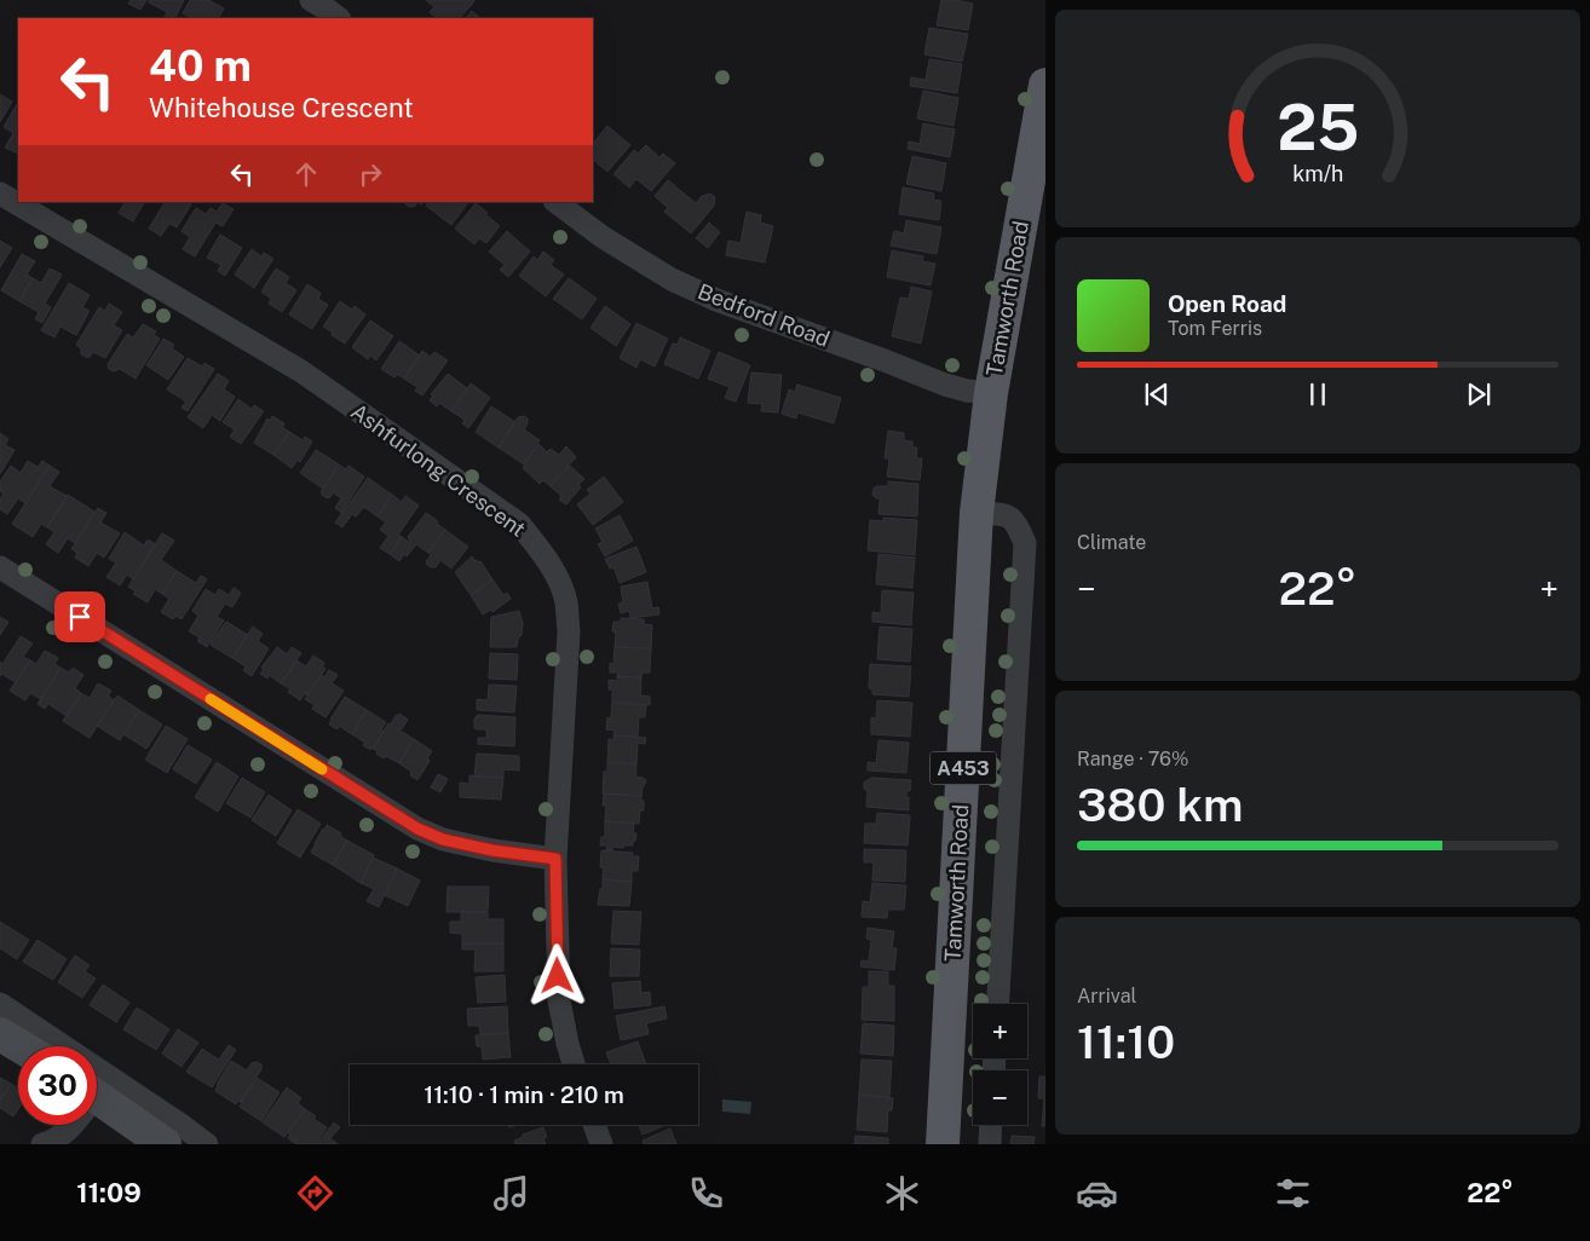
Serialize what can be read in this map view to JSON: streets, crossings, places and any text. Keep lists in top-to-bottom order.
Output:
{
  "streets": {
    "main road": ["Tamworth Road", "A453"],
    "street": ["Bedford Road", "Ashfurlong Crescent"]
  },
  "crossings": [
    ["Tamworth Road", "Bedford Road"]
  ],
  "page": {
    "turn": ["40 m", "Whitehouse Crescent"],
    "song": ["Open Road", "Tom Ferris"],
    "tile": [
      "Climate",
      ["Range · 76%", "380 km"],
      ["Arrival", "11:10"]
    ],
    "heat": ["−", "22°", "+"],
    "map_buttons": ["+", "−"],
    "limit": "30",
    "trip": "11:10 · 1 min · 210 m",
    "tabs": ["11:09", "22°"],
    "gauge": ["25", "km/h"]
  }
}
